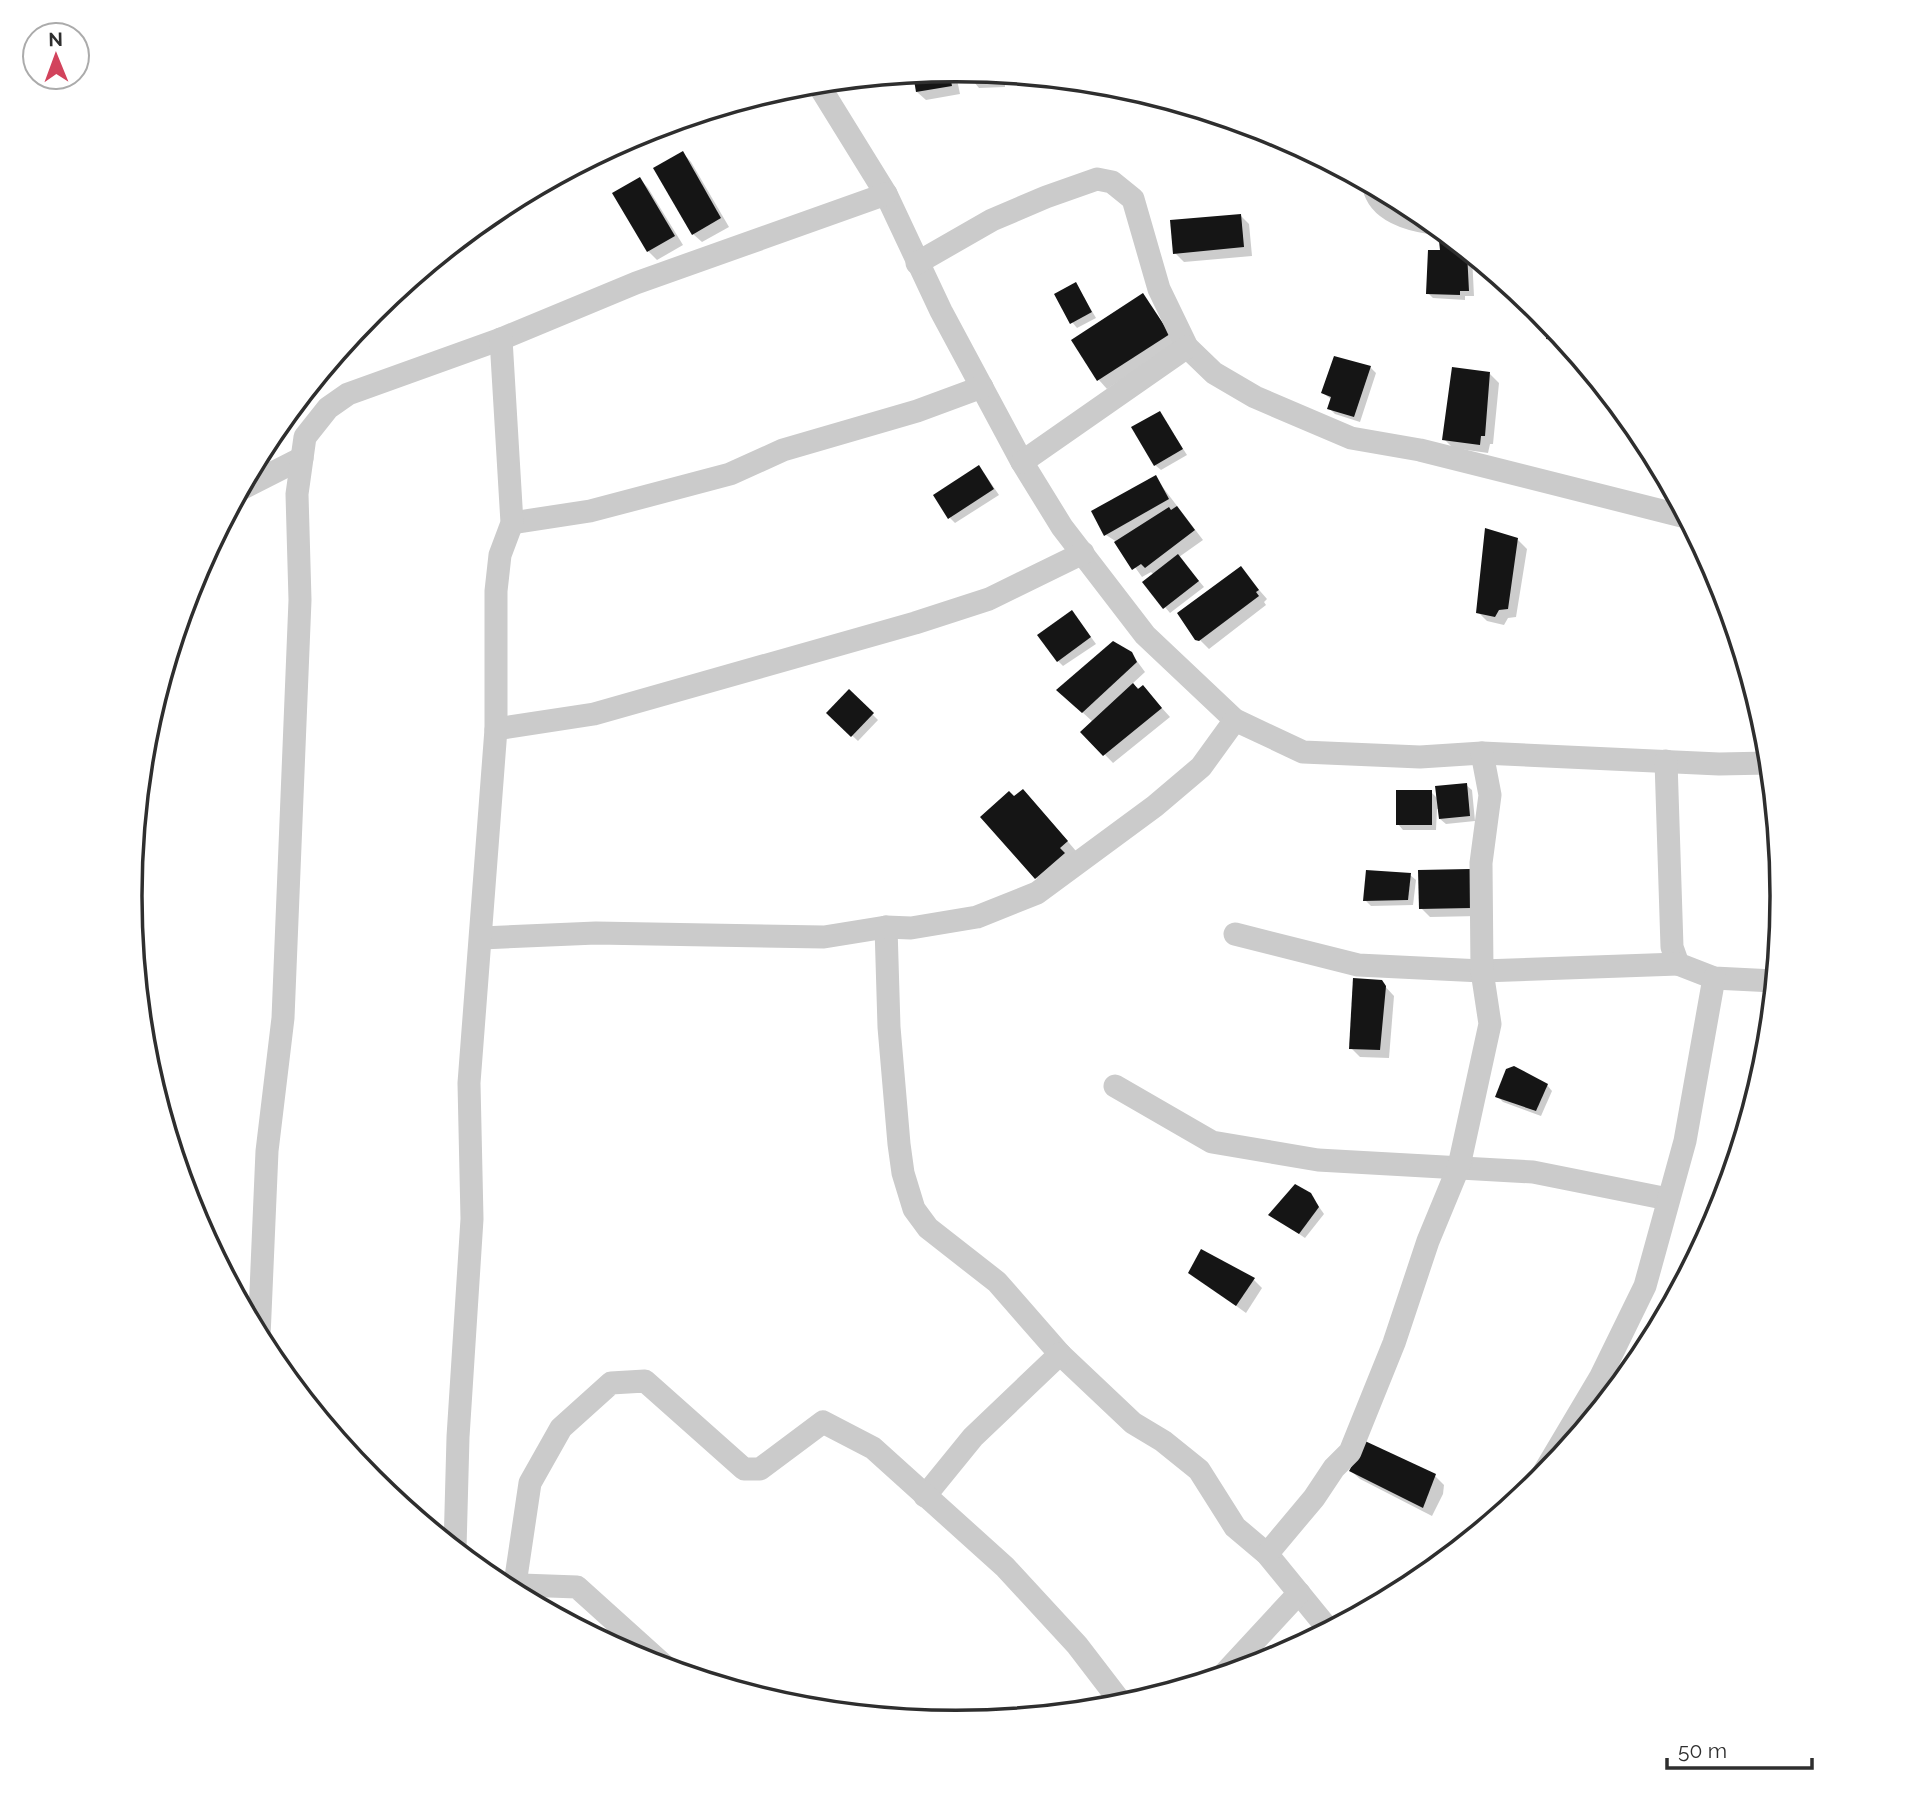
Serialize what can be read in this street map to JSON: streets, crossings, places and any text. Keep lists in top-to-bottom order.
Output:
{
  "scale_bar": "50 m",
  "north": "top"
}
